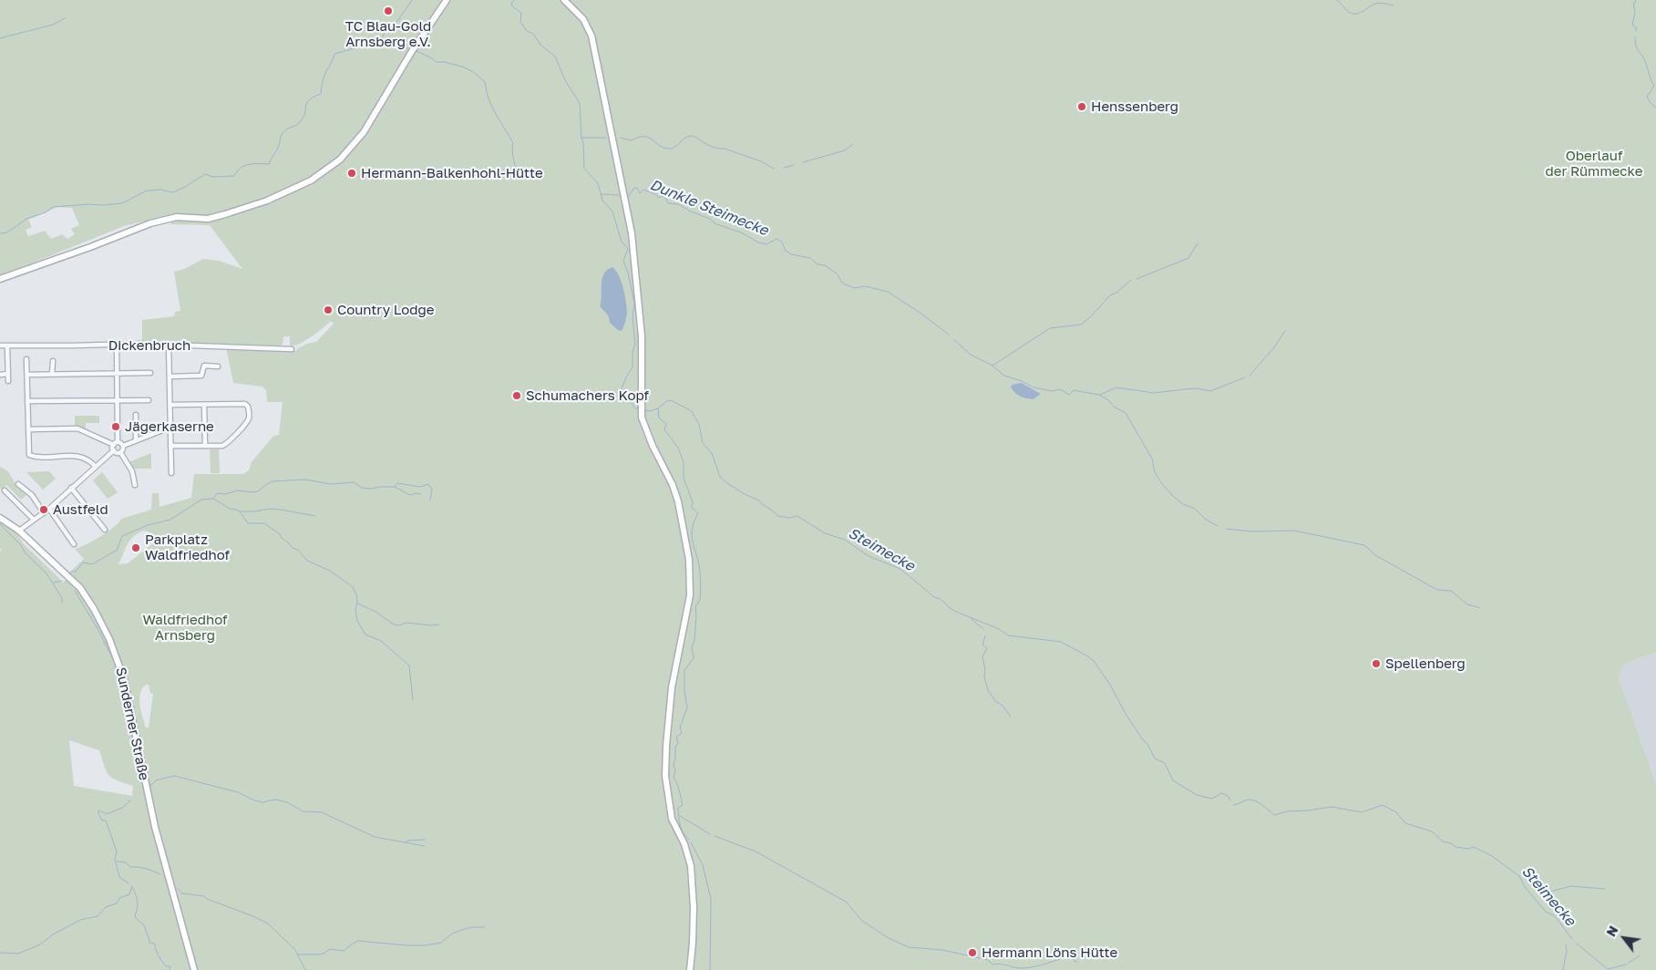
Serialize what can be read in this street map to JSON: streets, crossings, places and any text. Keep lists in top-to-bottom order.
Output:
{
  "streets": {
    "main road": ["Sunderner Straße"],
    "street": ["Dickenbruch"]
  },
  "water": ["Dunkle Steimecke", "Steimecke"],
  "parks": ["Oberlauf der Rümmecke", "Waldfriedhof Arnsberg"],
  "places": [
    "TC Blau-Gold Arnsberg e.V.",
    "Henssenberg",
    "Hermann-Balkenhohl-Hütte",
    "Country Lodge",
    "Schumachers Kopf",
    "Jägerkaserne",
    "Austfeld",
    "Parkplatz Waldfriedhof",
    "Spellenberg",
    "Hermann Löns Hütte"
  ],
  "north": "top left"
}
